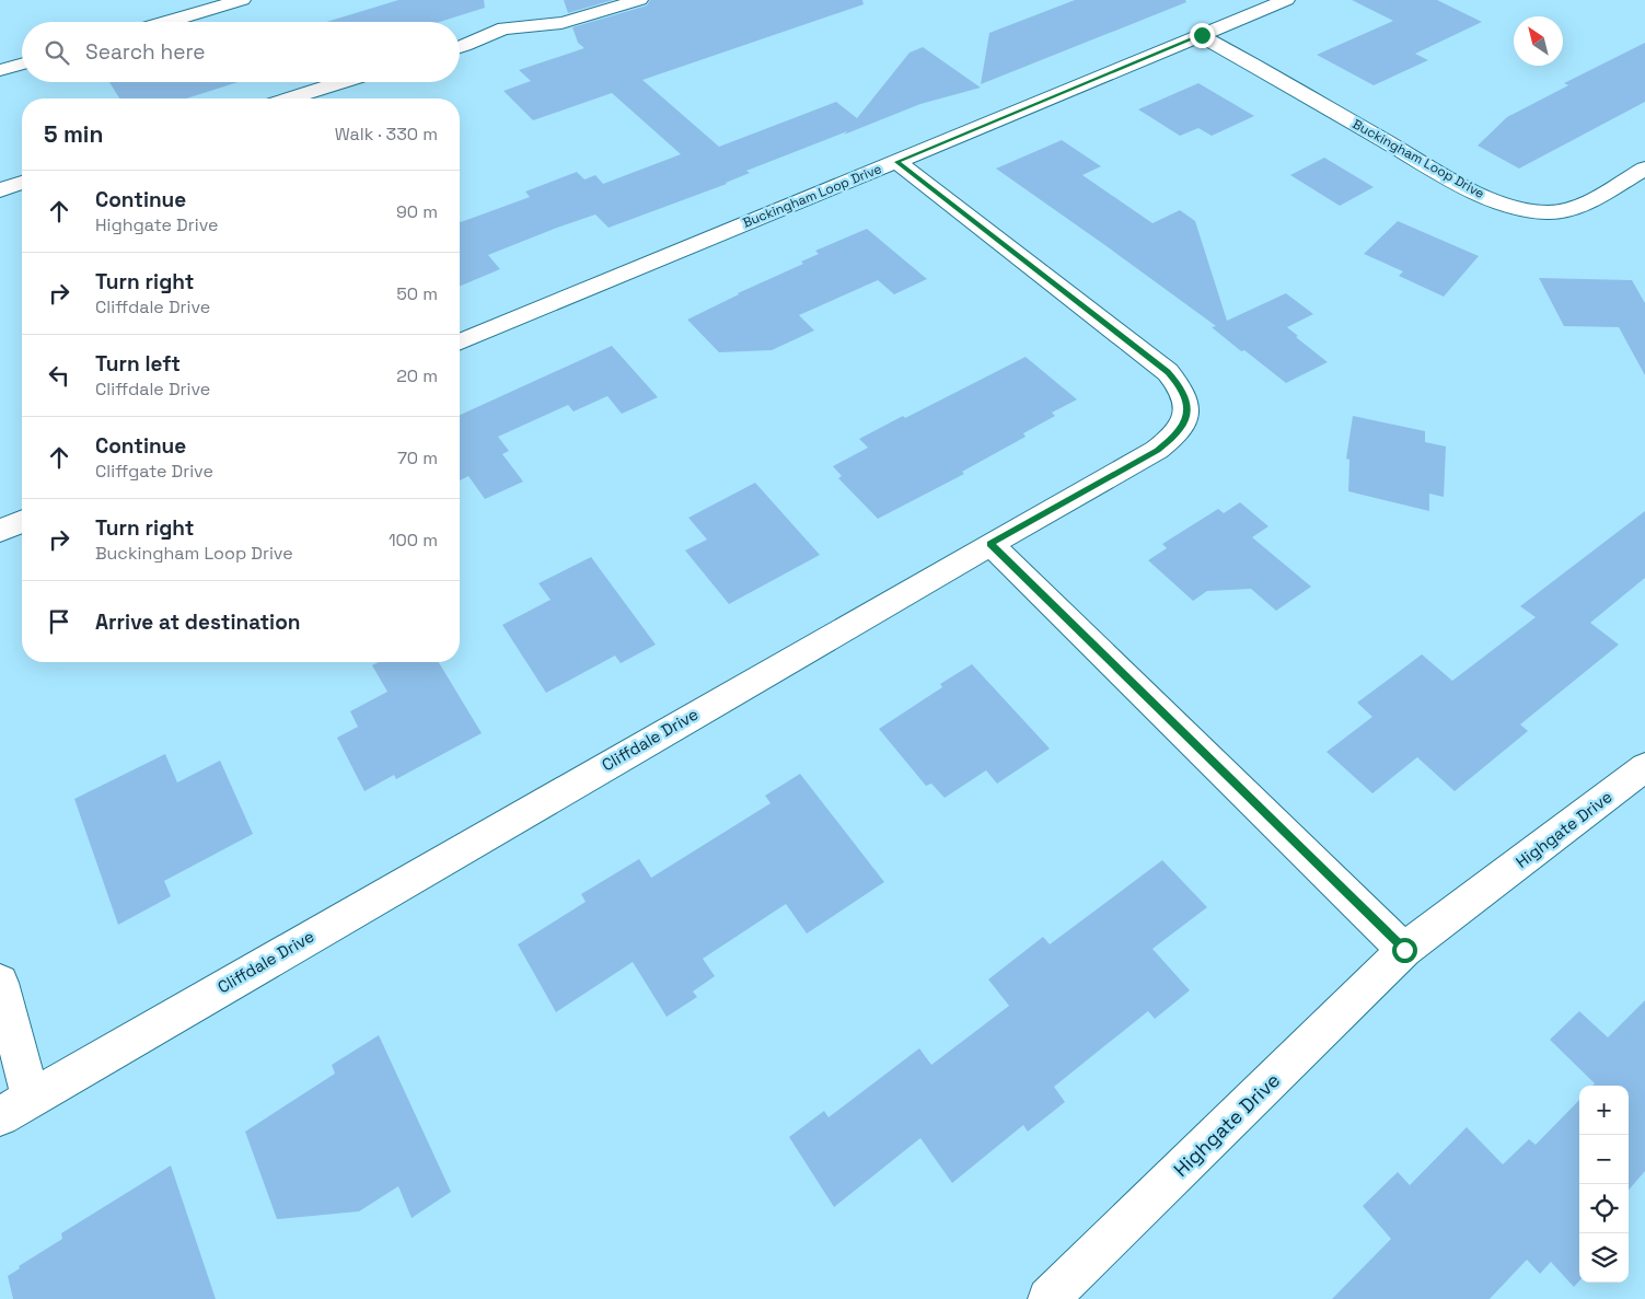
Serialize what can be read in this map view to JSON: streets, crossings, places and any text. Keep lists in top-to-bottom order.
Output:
{
  "streets": {
    "street": ["Buckingham Loop Drive", "Cliffdale Drive", "Highgate Drive"]
  },
  "crossings": [
    ["Buckingham Loop Drive", "Cliffdale Drive"]
  ],
  "north": "top left",
  "page": {
    "search": "Search here",
    "heading": ["5 min", "Walk · 330 m"],
    "list": [
      ["Continue", "Highgate Drive", "90 m"],
      ["Turn right", "Cliffdale Drive", "50 m"],
      ["Turn left", "Cliffdale Drive", "20 m"],
      ["Continue", "Cliffgate Drive", "70 m"],
      ["Turn right", "Buckingham Loop Drive", "100 m"],
      "Arrive at destination"
    ],
    "map_buttons": ["+", "−"]
  }
}
